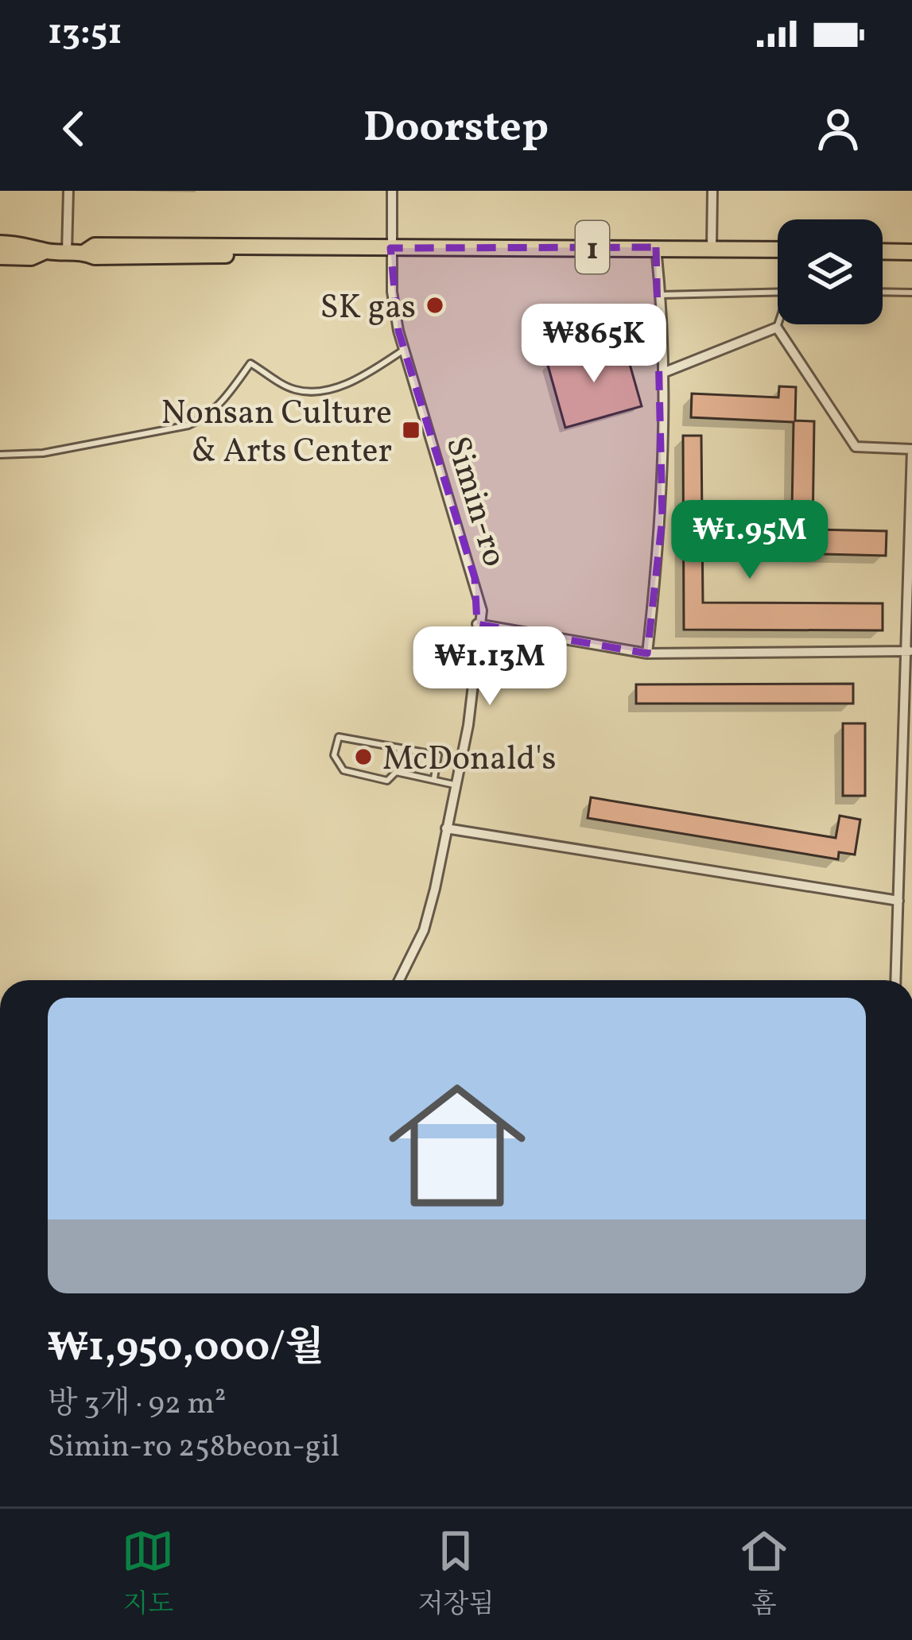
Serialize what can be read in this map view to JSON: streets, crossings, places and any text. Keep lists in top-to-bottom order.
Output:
{
  "streets": {
    "main road": ["1"],
    "street": ["Simin-ro"]
  },
  "crossings": [
    ["1", "Simin-ro"]
  ],
  "places": {
    "other": ["SK gas", "McDonald's"],
    "transit": ["Nonsan Culture & Arts Center"]
  },
  "page": {
    "status": "13:51",
    "header": "Doorstep",
    "price": ["₩865K", "₩1.95M", "₩1.13M"],
    "list": [
      {
        "name": "₩1,950,000/월",
        "note": "방 3개 · 92 m² · Simin-ro 258beon-gil"
      }
    ],
    "tabs": ["지도", "저장됨", "홈"]
  }
}
